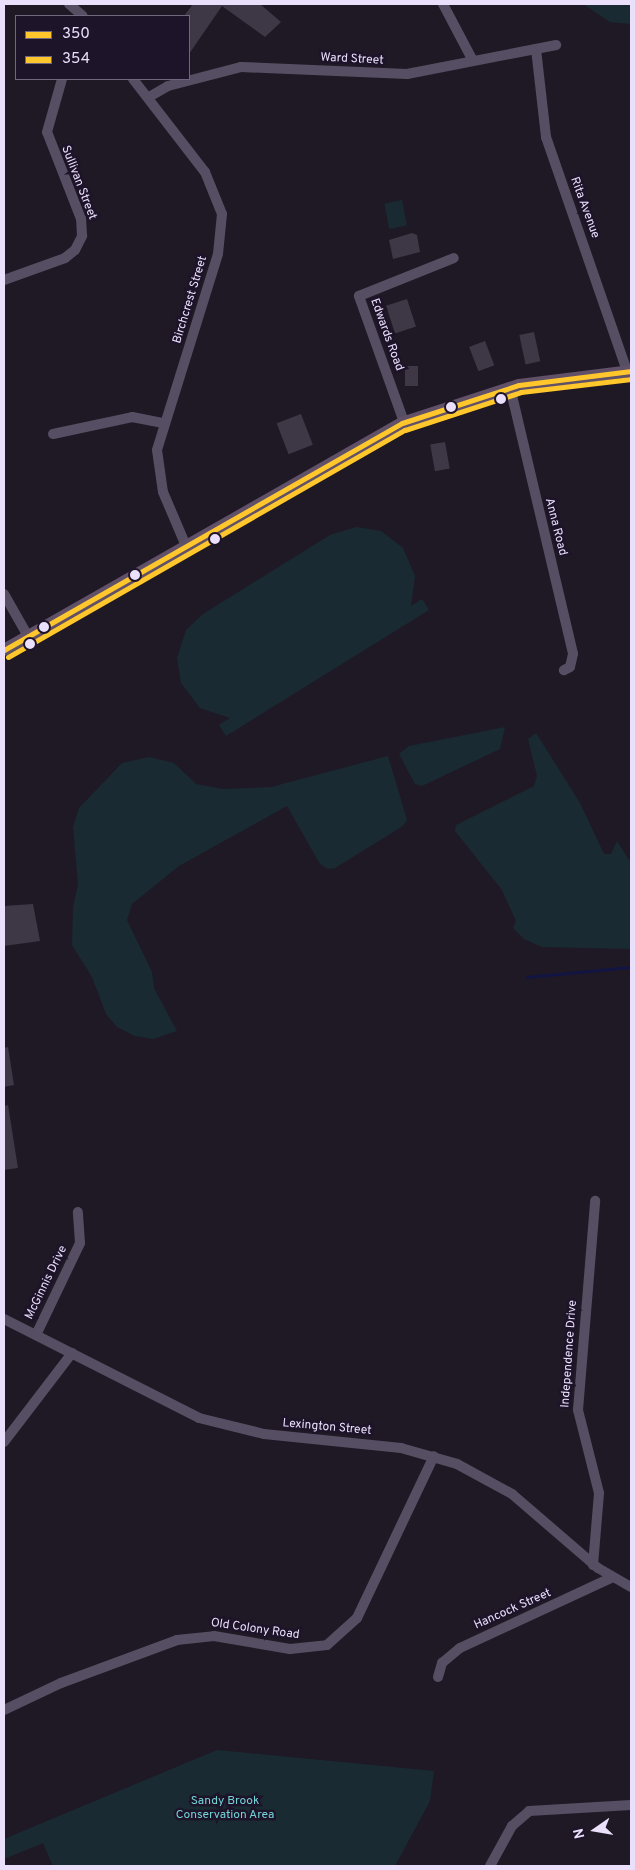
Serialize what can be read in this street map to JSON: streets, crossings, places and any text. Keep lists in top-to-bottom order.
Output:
{
  "streets": {
    "street": [
      "Ward Street",
      "Sullivan Street",
      "Rita Avenue",
      "Birchcrest Street",
      "Edwards Road",
      "Anna Road",
      "McGinnis Drive",
      "Independence Drive",
      "Lexington Street",
      "Hancock Street",
      "Old Colony Road"
    ]
  },
  "crossings": [
    ["Ward Street", "Rita Avenue"],
    ["Ward Street", "Birchcrest Street"],
    ["McGinnis Drive", "Lexington Street"],
    ["Independence Drive", "Lexington Street"],
    ["Lexington Street", "Hancock Street"],
    ["Lexington Street", "Old Colony Road"]
  ],
  "parks": ["Sandy Brook Conservation Area"],
  "lines": ["transit line 350", "transit line 354"],
  "legend": ["350", "354"],
  "north": "left"
}
